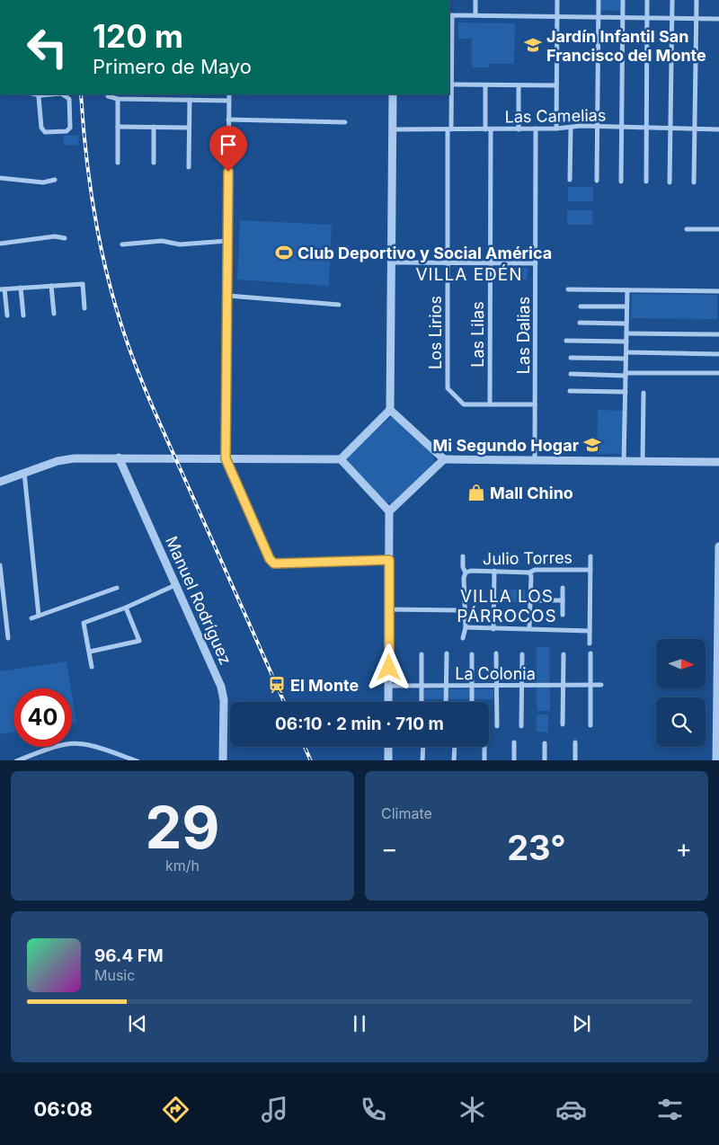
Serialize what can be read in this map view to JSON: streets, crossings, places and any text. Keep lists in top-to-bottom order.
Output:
{
  "streets": {
    "street": [
      "Las Camelias",
      "Los Lirios",
      "Las Lilas",
      "Las Dalias",
      "Julio Torres",
      "Manuel Rodríguez",
      "La Colonia"
    ]
  },
  "crossings": [
    ["Las Camelias", "Los Lirios"],
    ["Las Camelias", "Las Lilas"],
    ["Las Camelias", "Las Dalias"],
    ["Los Lirios", "Las Lilas"],
    ["Los Lirios", "Las Dalias"]
  ],
  "districts": ["VILLA EDÉN", "VILLA LOS PÁRROCOS"],
  "places": {
    "school or university": ["Jardín Infantil San Francisco del Monte", "Mi Segundo Hogar"],
    "sports": ["Club Deportivo y Social América"],
    "shop": ["Mall Chino"],
    "station": ["El Monte"]
  },
  "north": "right",
  "page": {
    "turn": ["120 m", "Primero de Mayo"],
    "limit": "40",
    "trip": "06:10 · 2 min · 710 m",
    "tile": [
      ["29", "km/h"],
      "Climate"
    ],
    "heat": ["−", "23°", "+"],
    "song": ["96.4 FM", "Music"],
    "tabs": "06:08"
  }
}
